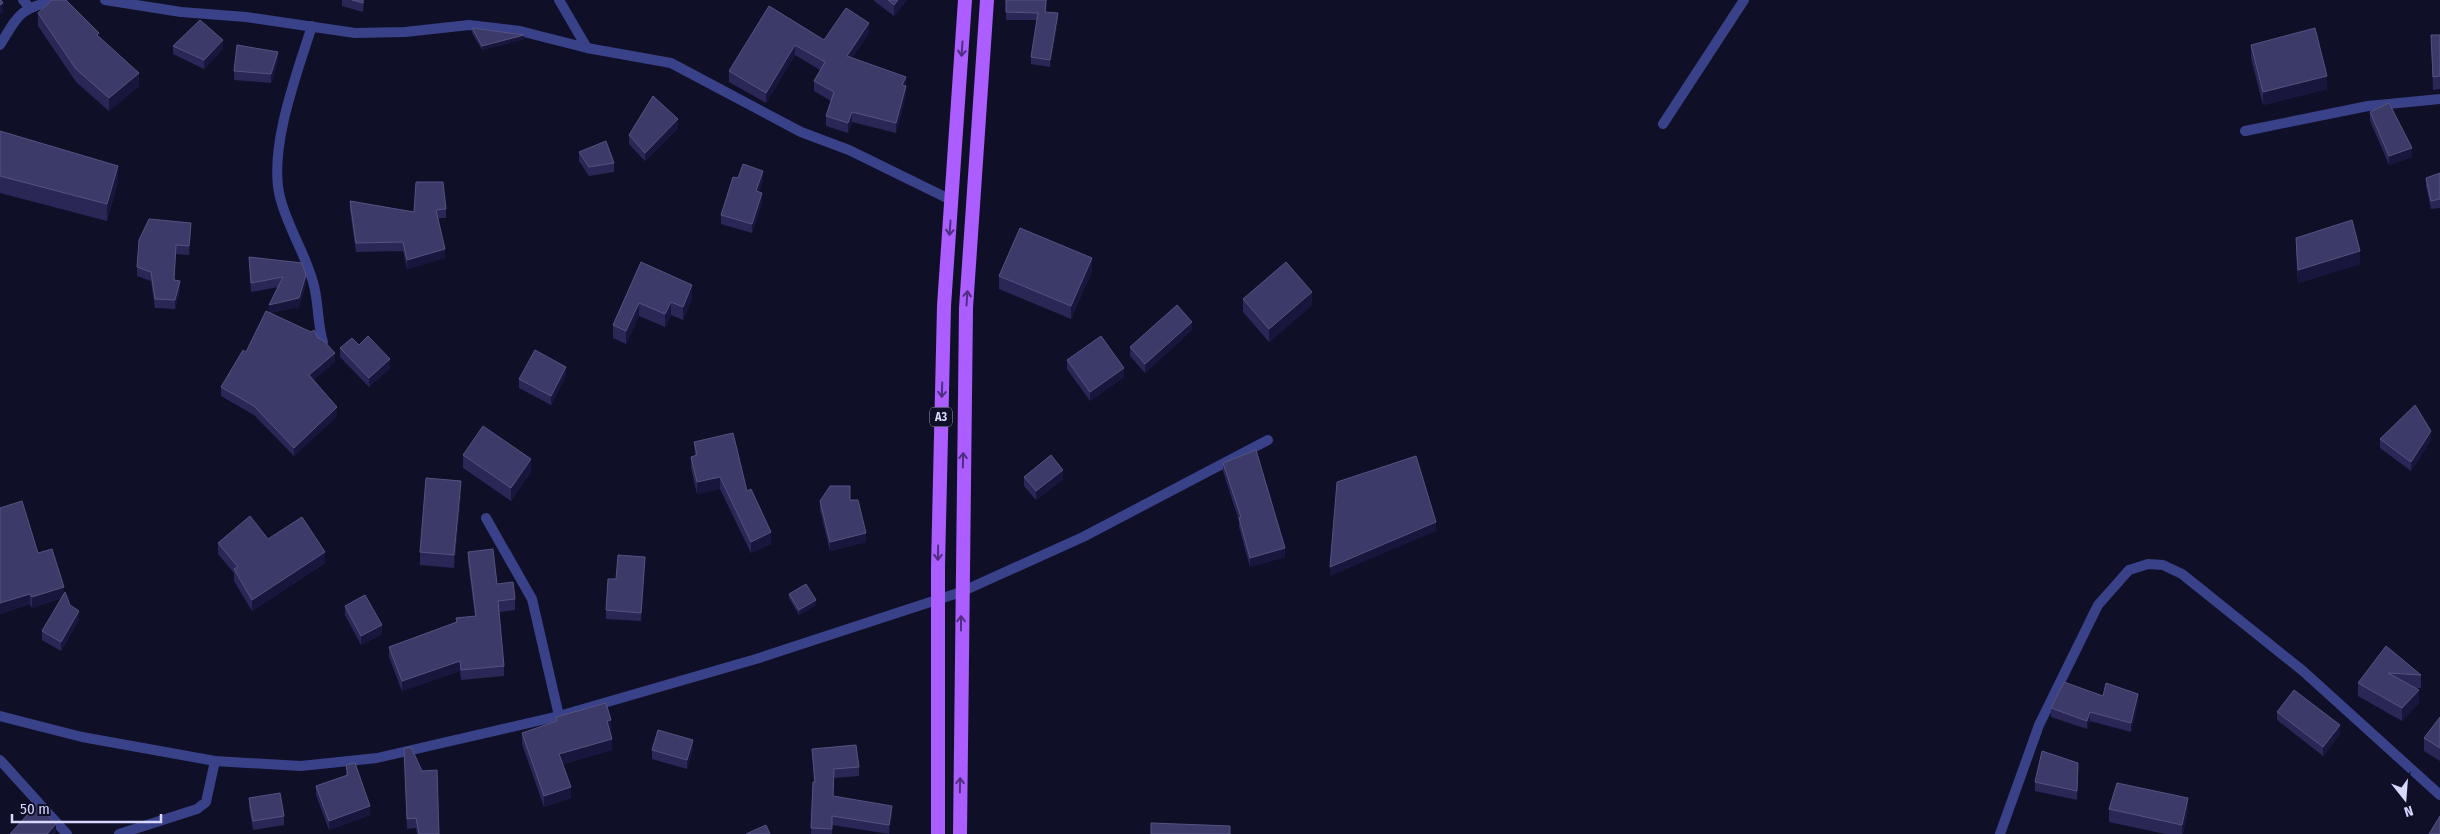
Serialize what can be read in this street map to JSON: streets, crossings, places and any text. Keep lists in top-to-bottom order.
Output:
{
  "streets": {
    "main road": ["A3"]
  },
  "scale_bar": "50 m",
  "north": "bottom"
}
